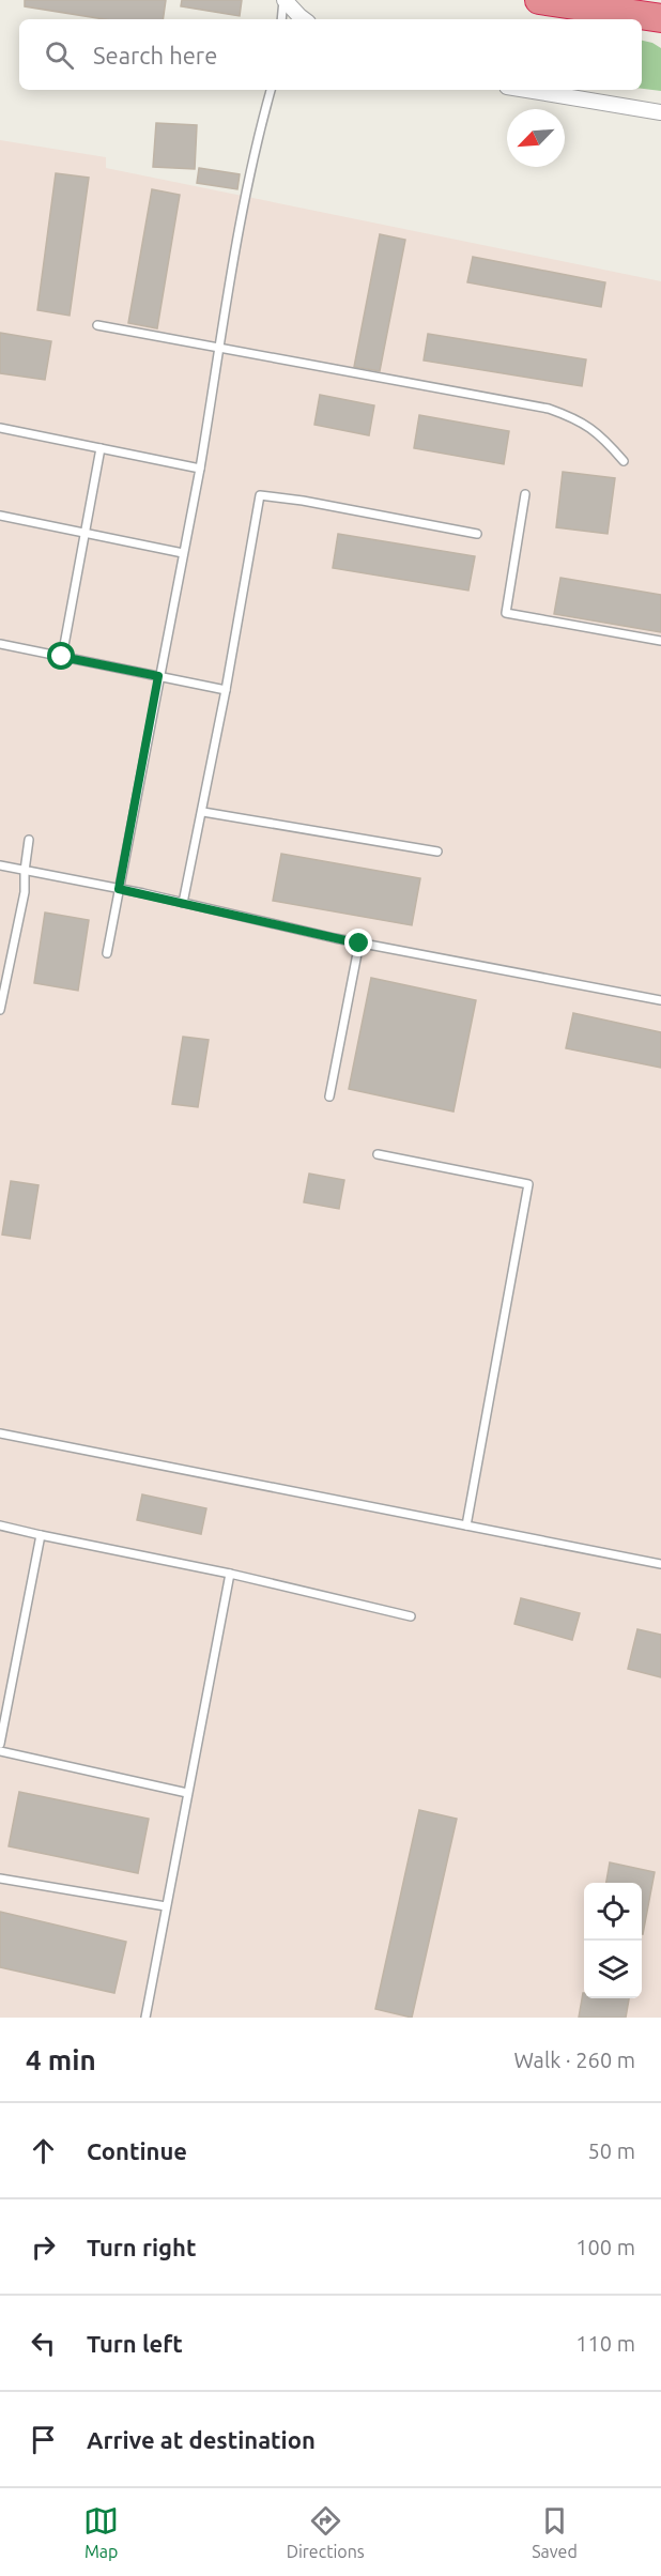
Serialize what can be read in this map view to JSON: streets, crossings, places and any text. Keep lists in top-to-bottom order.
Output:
{
  "north": "bottom left",
  "page": {
    "search": "Search here",
    "heading": ["4 min", "Walk · 260 m"],
    "list": [
      ["Continue", "50 m"],
      ["Turn right", "100 m"],
      ["Turn left", "110 m"],
      "Arrive at destination"
    ],
    "nav": ["Map", "Directions", "Saved"]
  }
}
